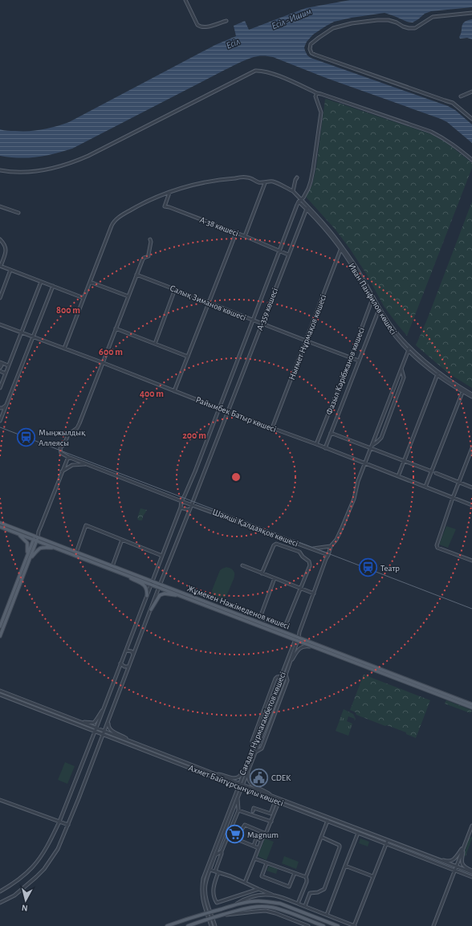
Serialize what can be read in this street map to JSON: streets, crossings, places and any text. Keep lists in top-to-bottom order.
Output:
{
  "streets": {
    "main road": ["Жұмекен Нәжімеденов көшесі"],
    "street": [
      "А-38 көшесі",
      "Иван Панфилов көшесі",
      "Салық Зиманов көшесі",
      "А-359 көшесі",
      "Нығмет Нұрмақов көшесі",
      "Фазыл Кәрібжанов көшесі",
      "Райымбек Батыр көшесі",
      "Шәмші Қалдаяқов көшесі",
      "Сағадат Нұрмағамбетов көшесі",
      "Ахмет Байтұрсынұлы көшесі"
    ]
  },
  "crossings": [
    ["А-38 көшесі", "А-359 көшесі"],
    ["Иван Панфилов көшесі", "А-359 көшесі"],
    ["Иван Панфилов көшесі", "Нығмет Нұрмақов көшесі"],
    ["Иван Панфилов көшесі", "Фазыл Кәрібжанов көшесі"],
    ["Иван Панфилов көшесі", "Сағадат Нұрмағамбетов көшесі"],
    ["Салық Зиманов көшесі", "А-359 көшесі"],
    ["Салық Зиманов көшесі", "Нығмет Нұрмақов көшесі"],
    ["Салық Зиманов көшесі", "Фазыл Кәрібжанов көшесі"],
    ["А-359 көшесі", "Райымбек Батыр көшесі"],
    ["А-359 көшесі", "Шәмші Қалдаяқов көшесі"],
    ["А-359 көшесі", "Жұмекен Нәжімеденов көшесі"],
    ["А-359 көшесі", "Ахмет Байтұрсынұлы көшесі"],
    ["Нығмет Нұрмақов көшесі", "Райымбек Батыр көшесі"],
    ["Фазыл Кәрібжанов көшесі", "Райымбек Батыр көшесі"],
    ["Райымбек Батыр көшесі", "Сағадат Нұрмағамбетов көшесі"],
    ["Шәмші Қалдаяқов көшесі", "Сағадат Нұрмағамбетов көшесі"],
    ["Жұмекен Нәжімеденов көшесі", "Сағадат Нұрмағамбетов көшесі"],
    ["Сағадат Нұрмағамбетов көшесі", "Ахмет Байтұрсынұлы көшесі"]
  ],
  "water": ["Есіл - Ишим", "Есіл"],
  "places": {
    "station": ["Мыңжылдық Аллеясы", "Театр"],
    "public building": ["CDEK"],
    "supermarket": ["Magnum"]
  },
  "north": "bottom",
  "rings": [
    "800 m",
    "600 m",
    "400 m",
    "200 m"
  ]
}
